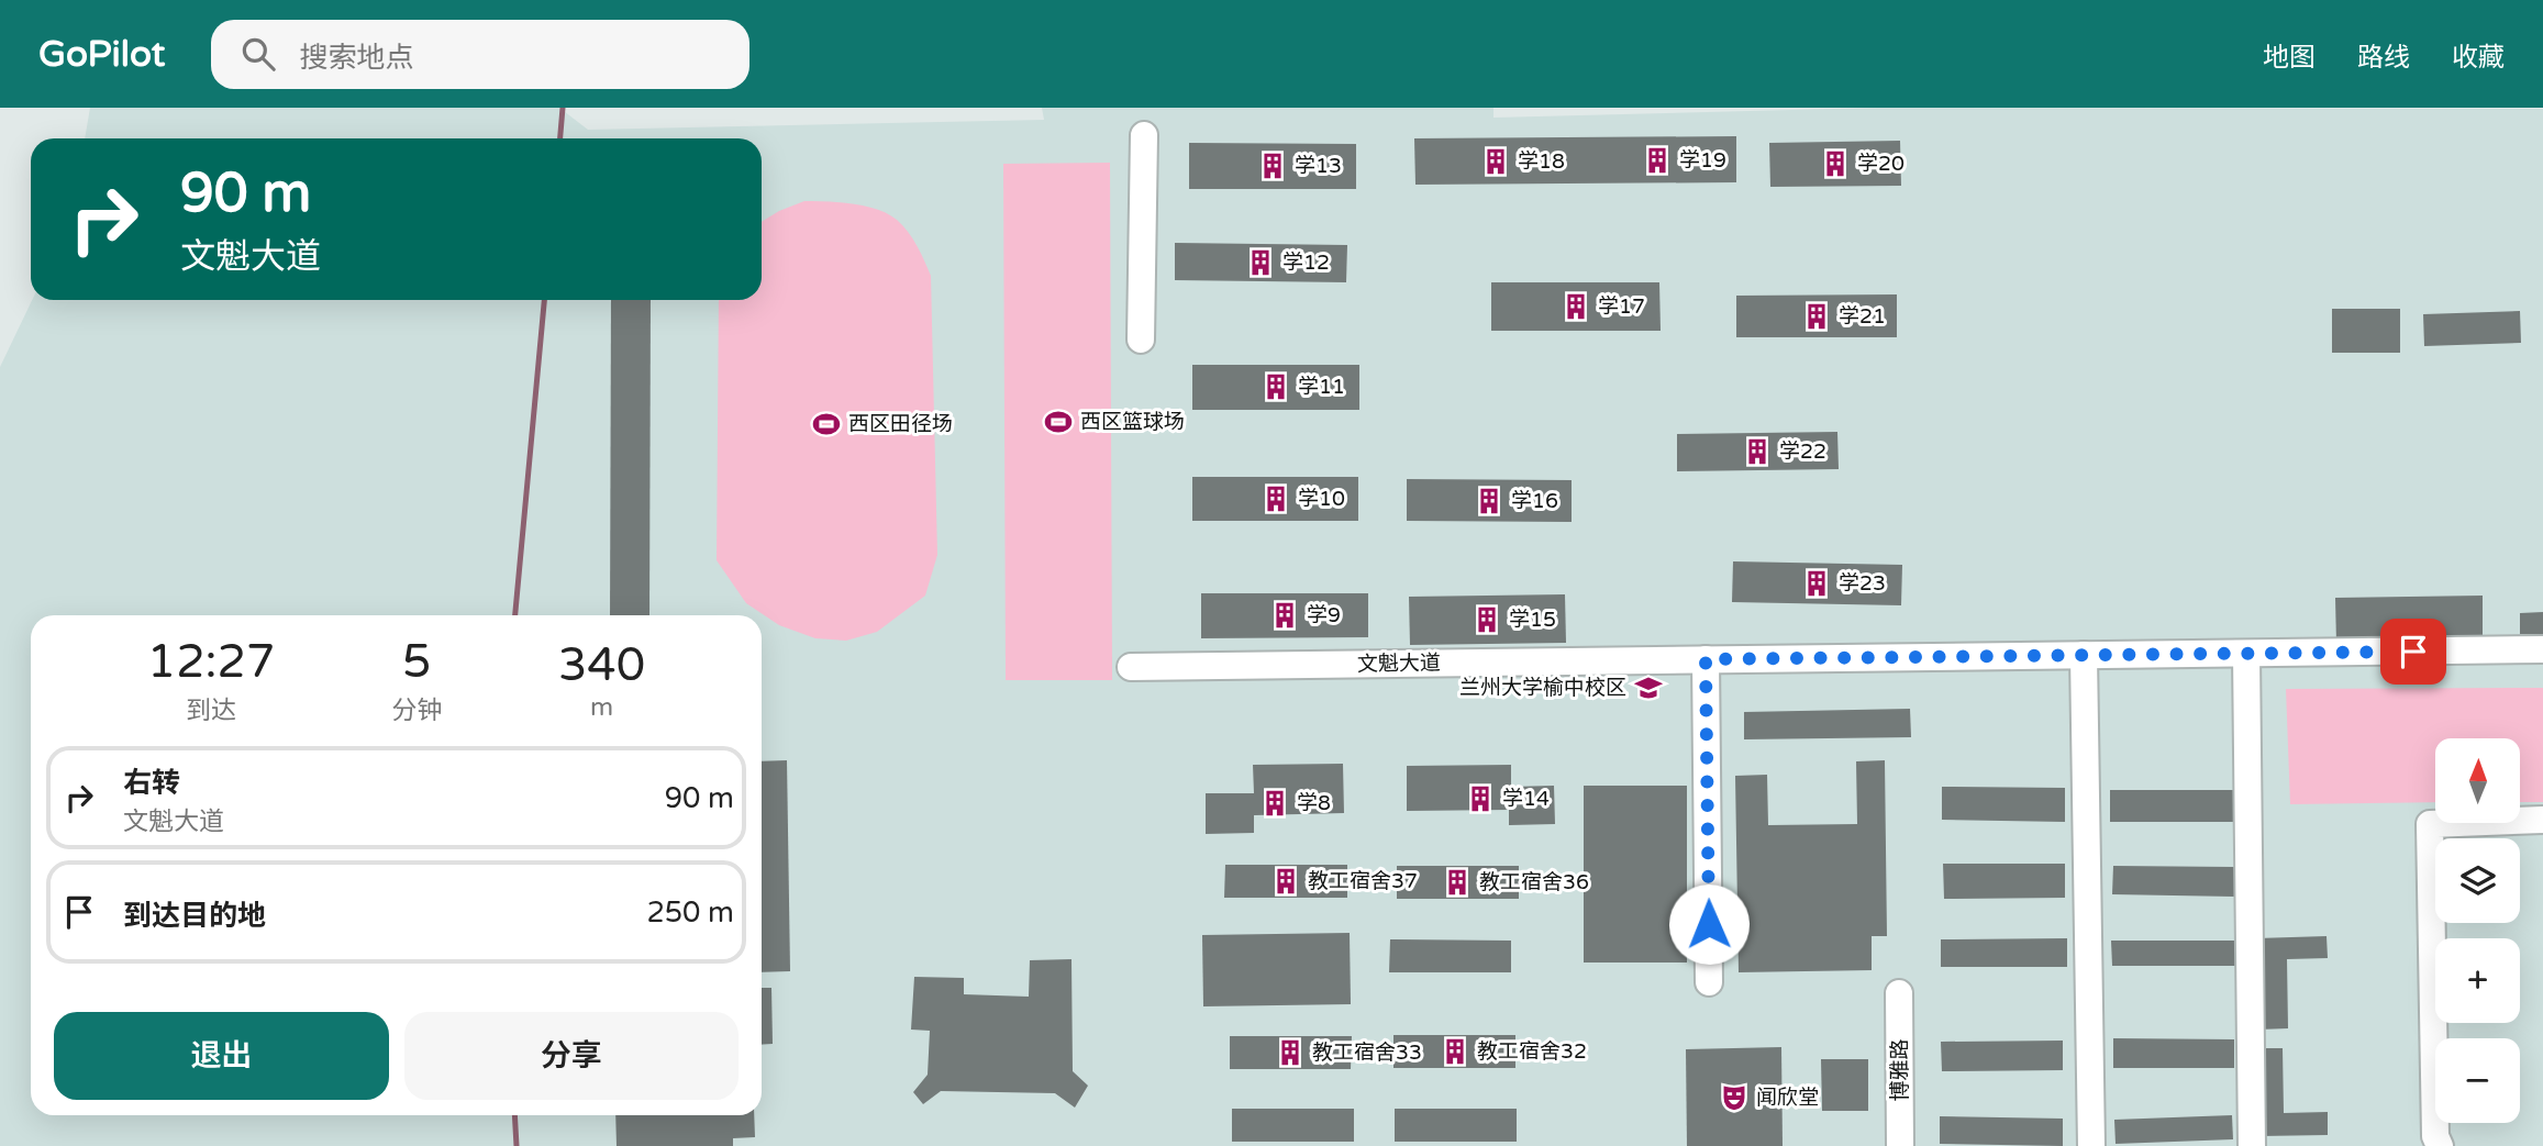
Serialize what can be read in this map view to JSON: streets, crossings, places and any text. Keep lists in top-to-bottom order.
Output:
{
  "streets": {
    "street": ["文魁大道", "博雅路"]
  },
  "places": {
    "building": [
      "学19",
      "学18",
      "学20",
      "学13",
      "学12",
      "学17",
      "学21",
      "学11",
      "学22",
      "学10",
      "学16",
      "学23",
      "学9",
      "学15",
      "学14",
      "学8",
      "教工宿舍37",
      "教工宿舍36",
      "教工宿舍32",
      "教工宿舍33"
    ],
    "sports": ["西区篮球场", "西区田径场"],
    "school or university": ["兰州大学榆中校区"],
    "theatre": ["闻欣堂"]
  },
  "north": "top",
  "page": {
    "header": "GoPilot",
    "search": "搜索地点",
    "nav": ["地图", "路线", "收藏"],
    "turn": ["90 m", "文魁大道"],
    "eta": [
      "12:27",
      "到达",
      "5",
      "分钟",
      "340",
      "m"
    ],
    "map_buttons": ["+", "−"],
    "list": [
      {
        "name": "右转",
        "note": "文魁大道",
        "value": "90 m"
      },
      {
        "name": "到达目的地",
        "value": "250 m"
      }
    ],
    "buttons": ["退出", "分享"]
  }
}
